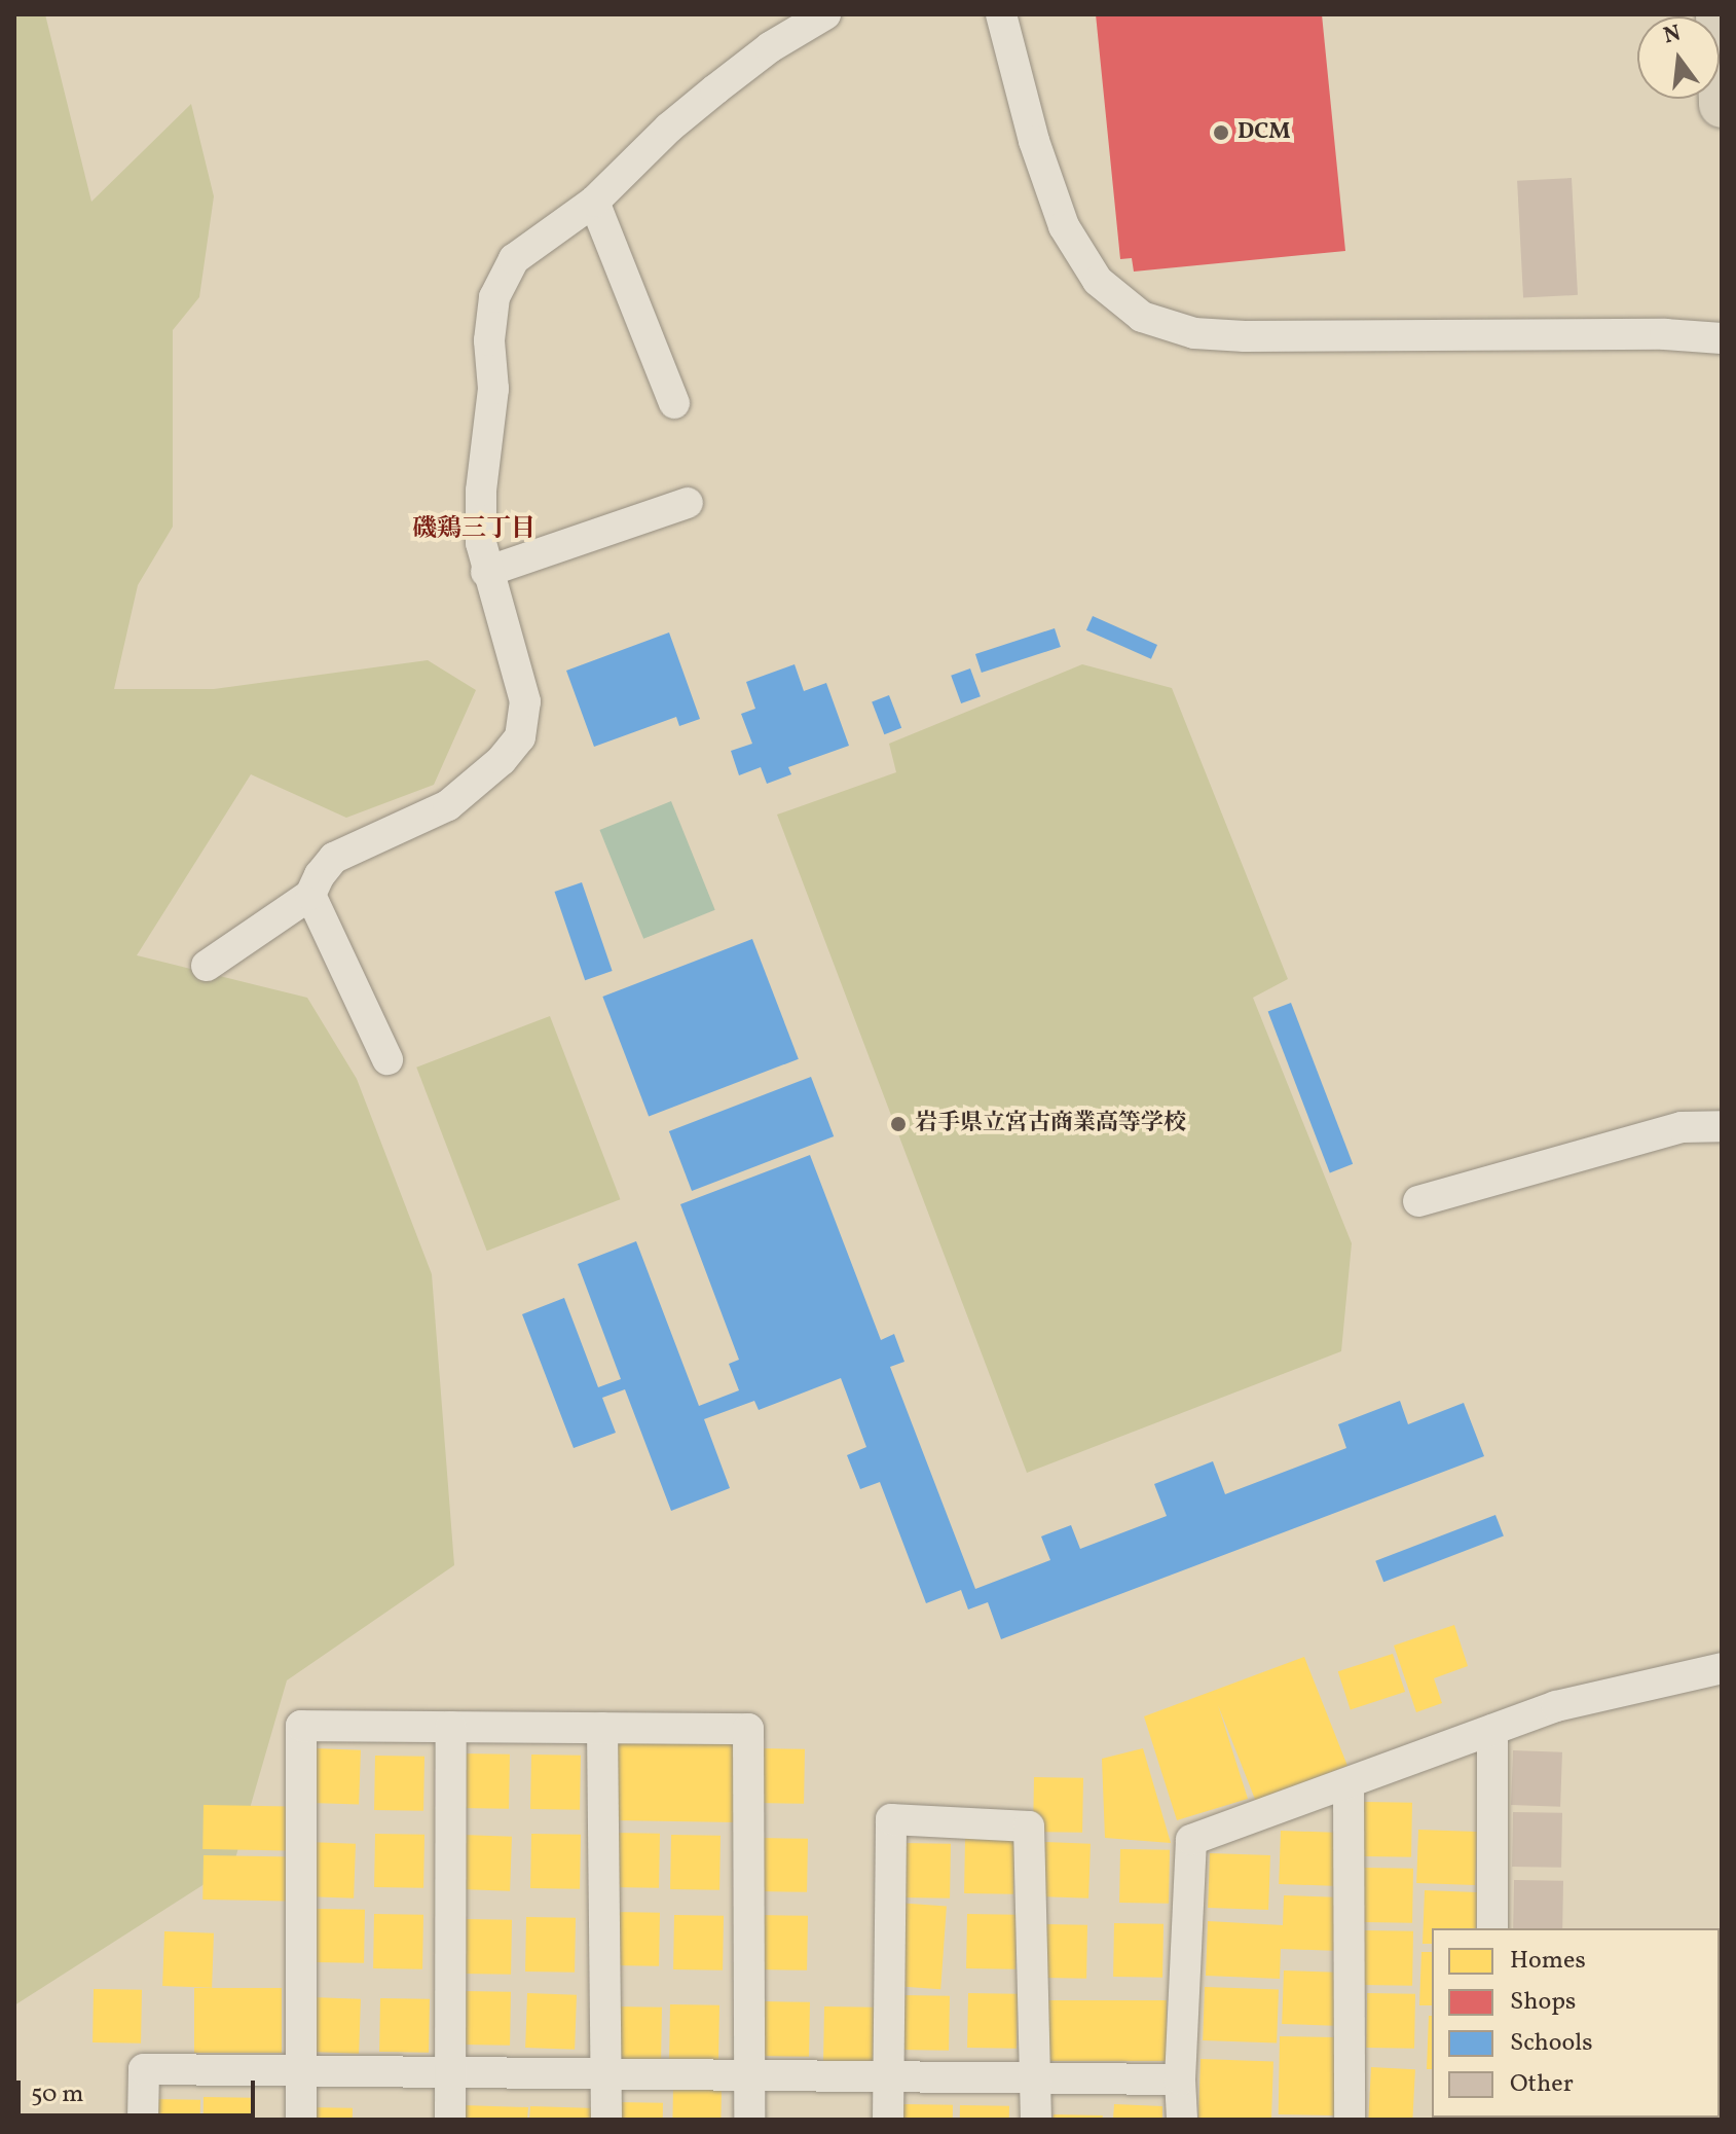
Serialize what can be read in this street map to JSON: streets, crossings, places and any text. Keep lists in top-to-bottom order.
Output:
{
  "districts": ["磯鶏三丁目"],
  "places": ["DCM", "岩手県立宮古商業高等学校"],
  "legend": [
    "Homes",
    "Shops",
    "Schools",
    "Other"
  ],
  "scale_bar": "50 m",
  "north": "top"
}
